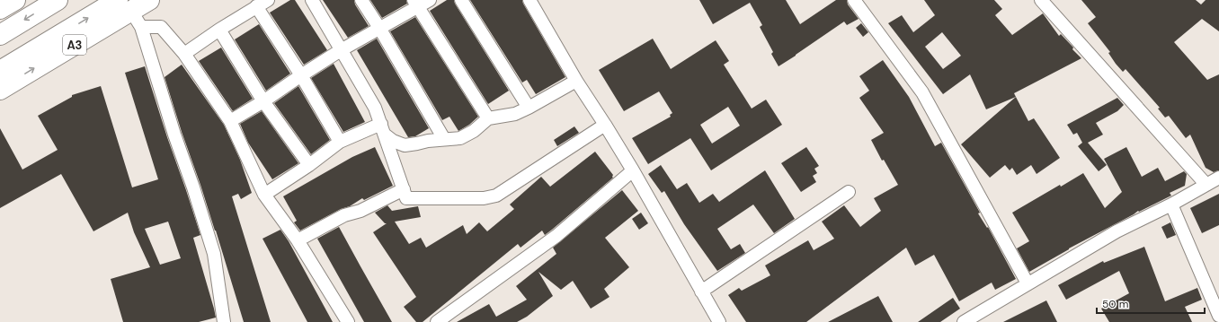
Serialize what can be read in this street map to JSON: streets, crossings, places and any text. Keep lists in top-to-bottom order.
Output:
{
  "streets": {
    "main road": ["A3"]
  },
  "scale_bar": "50 m"
}
